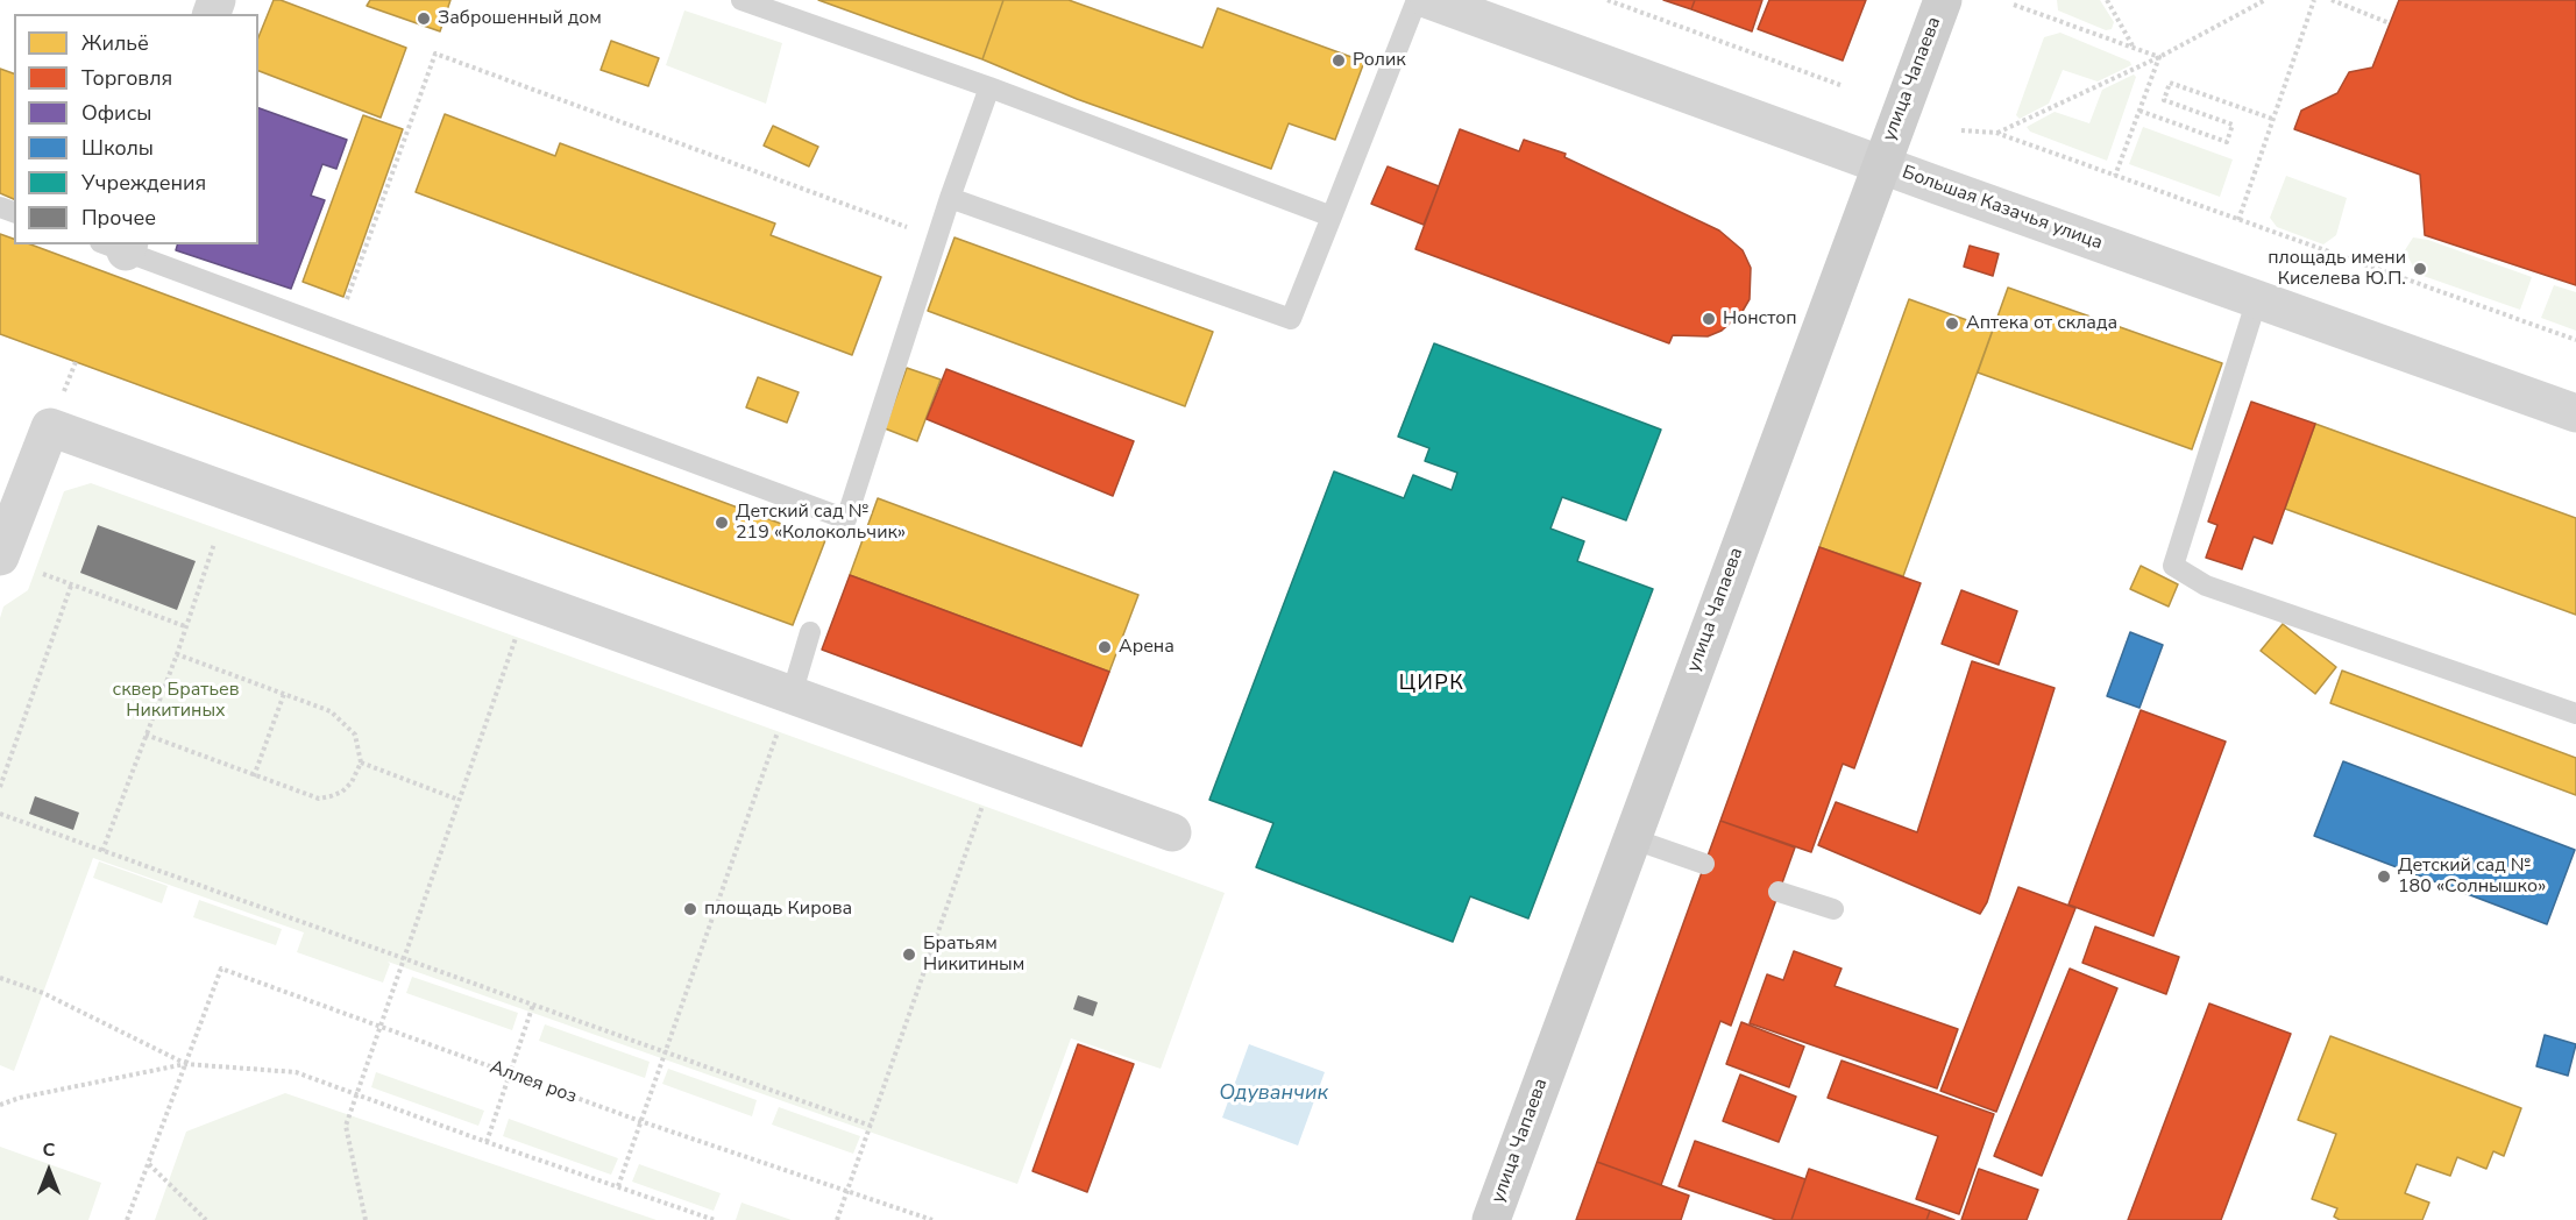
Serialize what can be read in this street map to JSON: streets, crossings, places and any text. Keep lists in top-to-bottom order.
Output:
{
  "streets": {
    "street": ["улица Чапаева", "Большая Казачья улица"],
    "path": ["Аллея роз"]
  },
  "crossings": [
    ["улица Чапаева", "Большая Казачья улица"]
  ],
  "districts": ["ЦИРК"],
  "water": ["Одуванчик"],
  "parks": ["сквер Братьев Никитиных"],
  "places": [
    "Заброшенный дом",
    "Ролик",
    "площадь имени Киселева Ю.П.",
    "Нонстоп",
    "Аптека от склада",
    "Детский сад № 219 «Колокольчик»",
    "Арена",
    "Детский сад № 180 «Солнышко»",
    "площадь Кирова",
    "Братьям Никитиным"
  ],
  "legend": [
    "Жильё",
    "Торговля",
    "Офисы",
    "Школы",
    "Учреждения",
    "Прочее"
  ],
  "north": "top"
}
